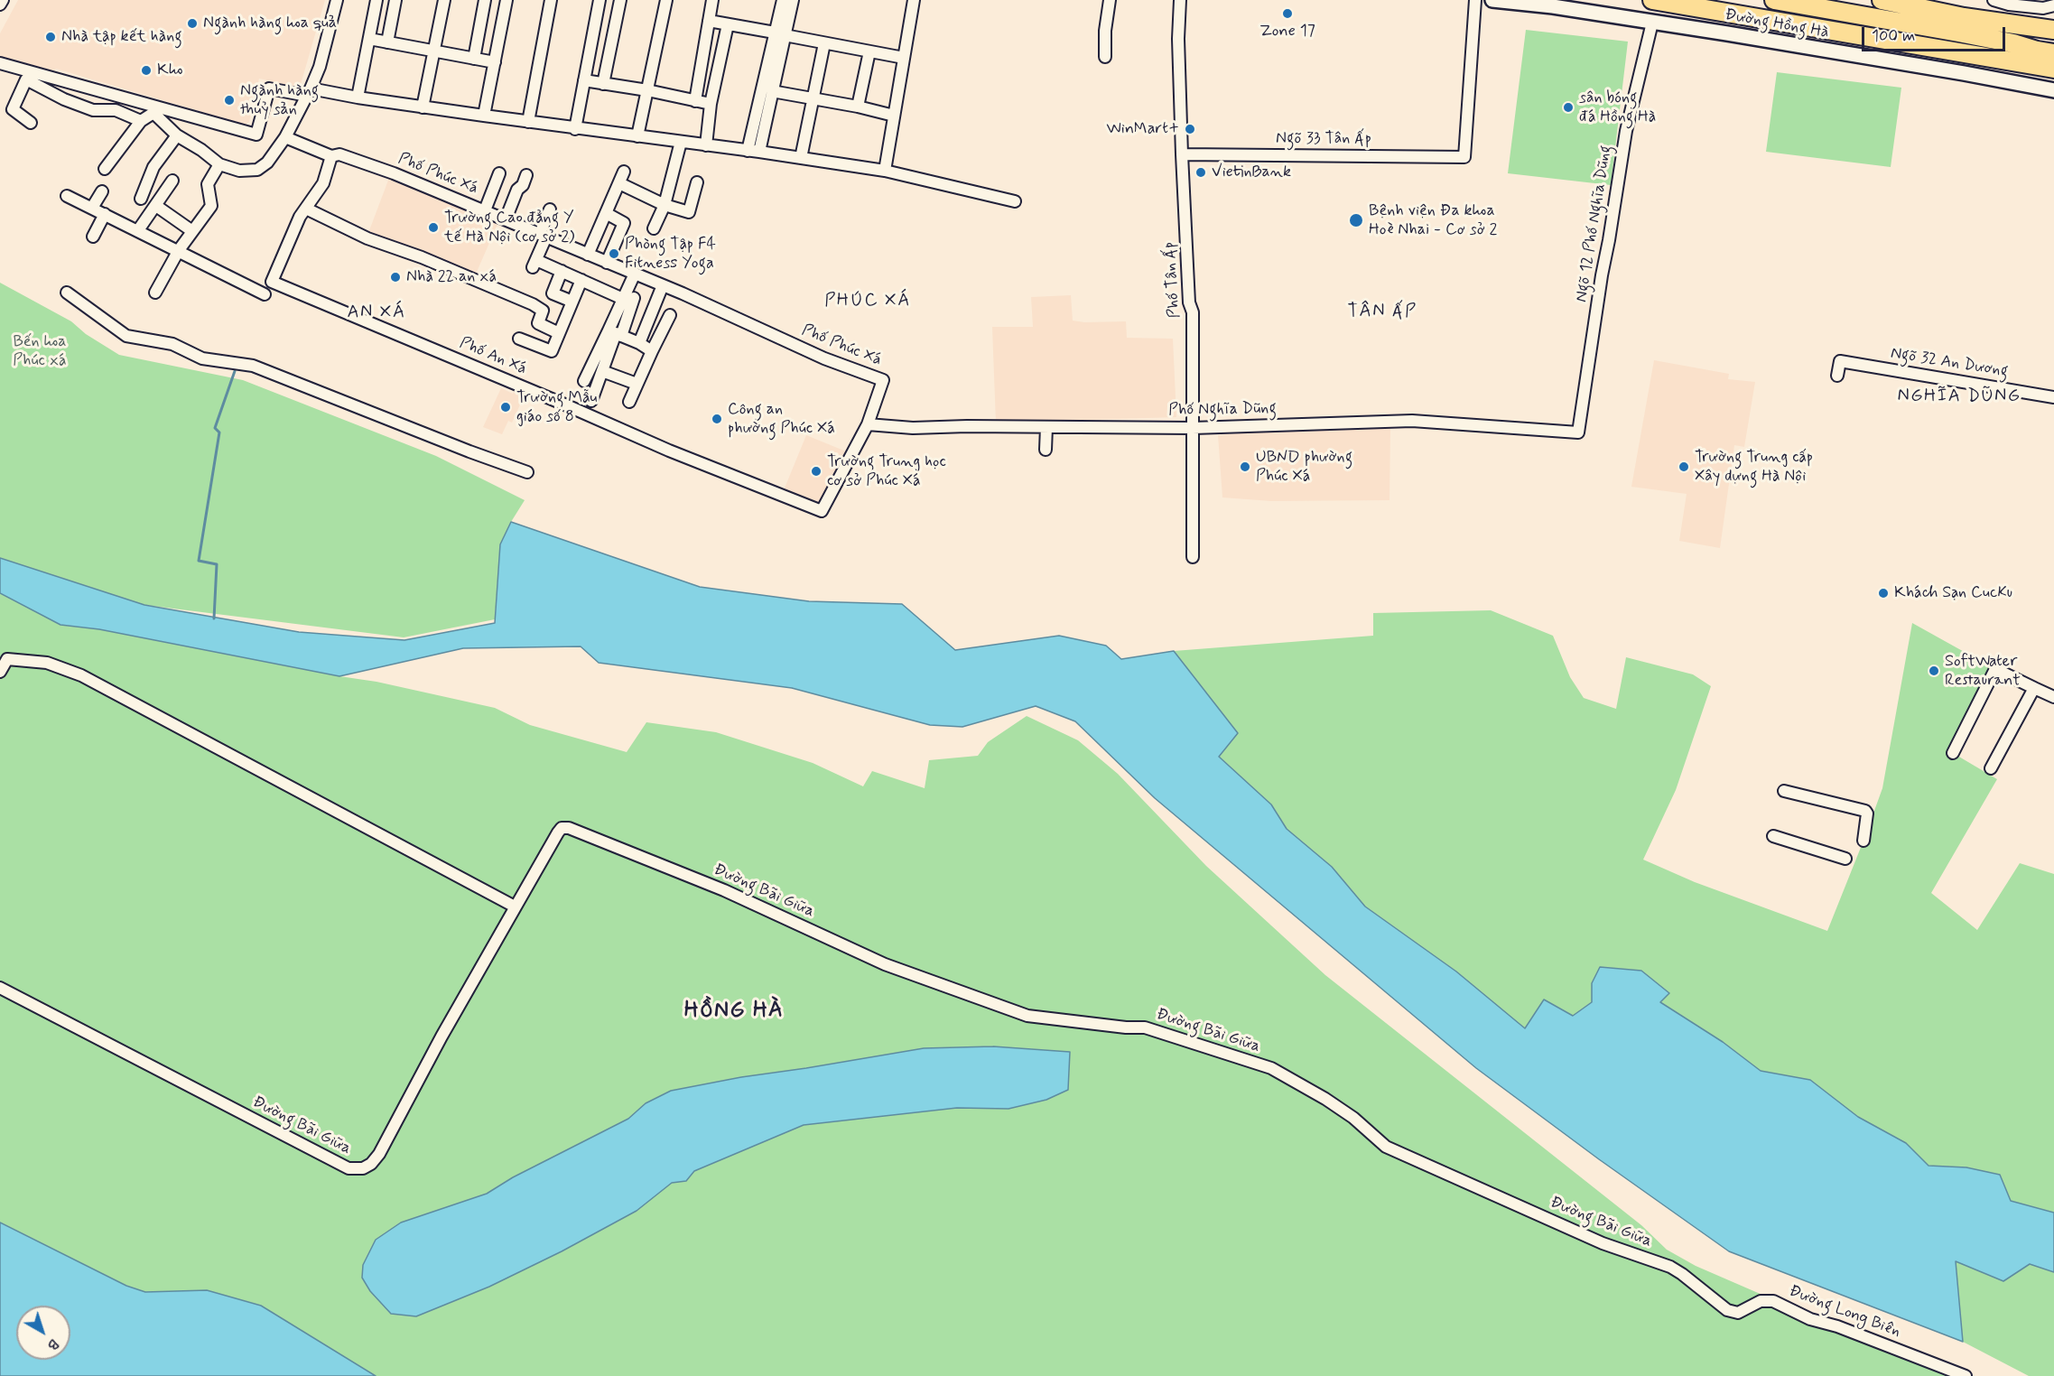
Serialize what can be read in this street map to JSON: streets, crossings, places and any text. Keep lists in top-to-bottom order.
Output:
{
  "streets": {
    "street": [
      "Đường Hồng Hà",
      "Ngõ 33 Tân Ấp",
      "Phố Phúc Xá",
      "Ngõ 12 Phố Nghĩa Dũng",
      "Phố Tân Ấp",
      "Phố An Xá",
      "Ngõ 32 An Dương",
      "Phố Nghĩa Dũng",
      "Đường Bãi Giữa",
      "Đường Long Biên"
    ]
  },
  "crossings": [
    ["Đường Hồng Hà", "Ngõ 12 Phố Nghĩa Dũng"],
    ["Ngõ 33 Tân Ấp", "Phố Tân Ấp"],
    ["Phố Phúc Xá", "Phố An Xá"],
    ["Phố Phúc Xá", "Phố Nghĩa Dũng"],
    ["Ngõ 12 Phố Nghĩa Dũng", "Phố Nghĩa Dũng"],
    ["Phố Tân Ấp", "Phố Nghĩa Dũng"],
    ["Phố An Xá", "Phố Nghĩa Dũng"],
    ["Đường Bãi Giữa", "Đường Long Biên"]
  ],
  "districts": [
    "PHÚC XÁ",
    "TÂN ẤP",
    "AN XÁ",
    "NGHĨA DŨNG",
    "HỒNG HÀ"
  ],
  "parks": ["Bến hoa Phúc xá"],
  "places": [
    "Zone 17",
    "Ngành hàng hoa quả",
    "Nhà tập kết hàng",
    "Kho",
    "Ngành hàng thuỷ sản",
    "sân bóng đá Hồng Hà",
    "WinMart+",
    "VietinBank",
    "Bệnh viện Đa khoa Hoè Nhai - Cơ sở 2",
    "Trường Cao đẳng Y tế Hà Nội (cơ sở 2)",
    "Phòng Tập F4 Fitness Yoga",
    "Nhà 22 an xá",
    "Trường Mẫu giáo số 8",
    "Công an phường Phúc Xá",
    "UBND phường Phúc Xá",
    "Trường Trung cấp Xây dựng Hà Nội",
    "Trường Trung học cơ sở Phúc Xá",
    "Khách Sạn CucKu",
    "SoftWater Restaurant"
  ],
  "scale_bar": "100 m",
  "north": "bottom right"
}
